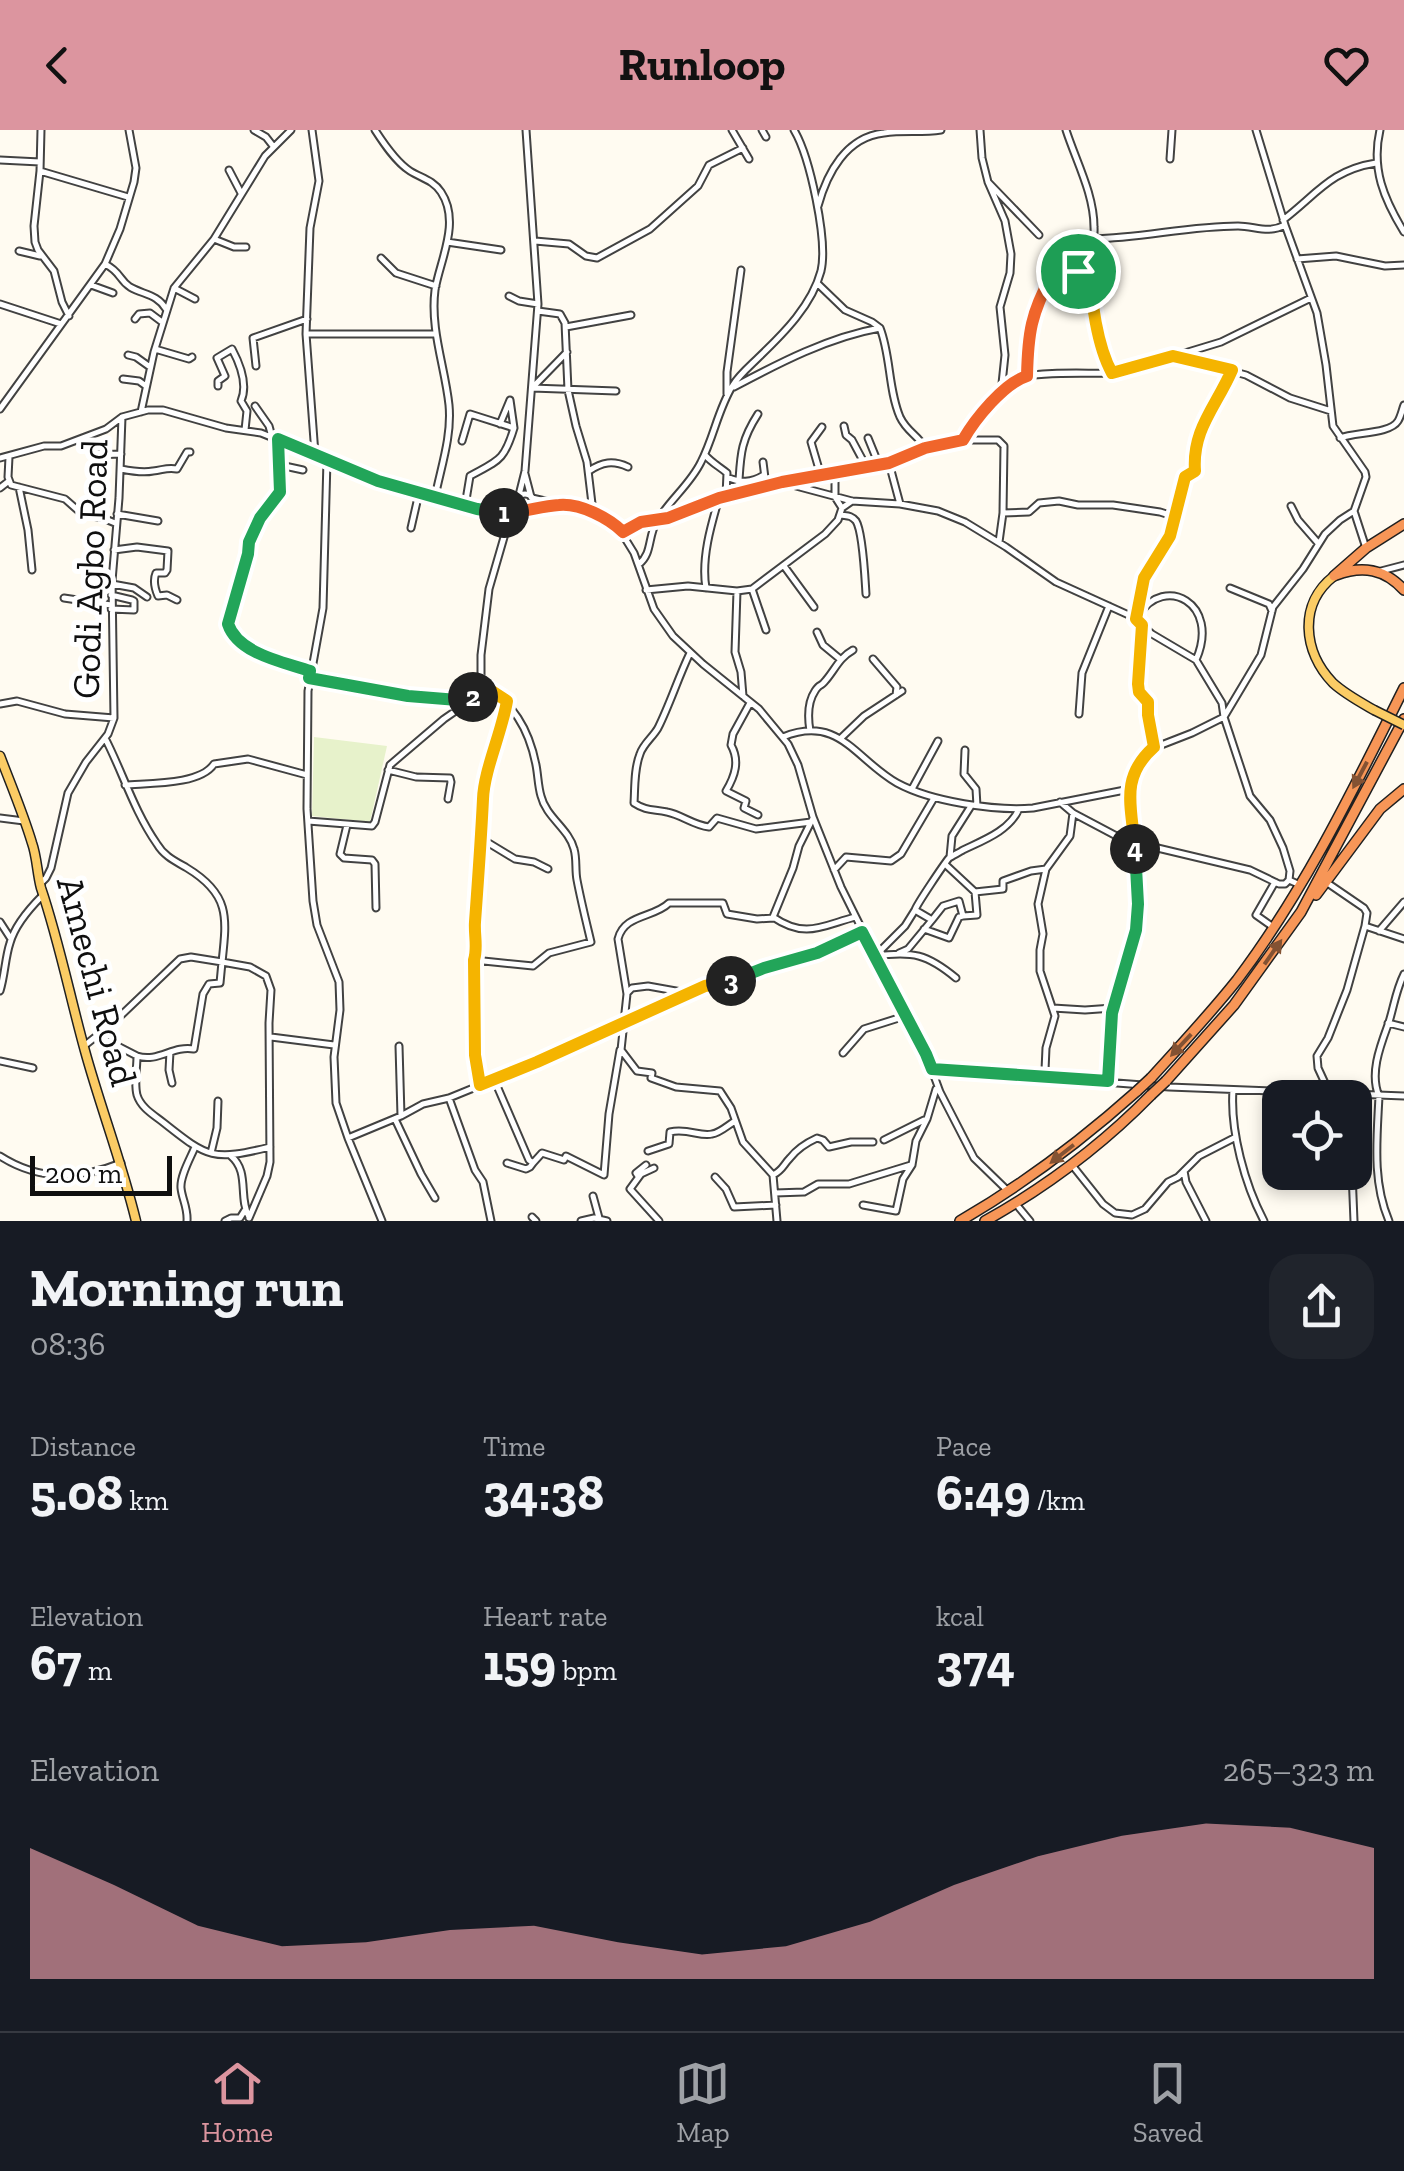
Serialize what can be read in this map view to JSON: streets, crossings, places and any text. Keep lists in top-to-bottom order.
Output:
{
  "streets": {
    "main road": ["Amechi Road"],
    "street": ["Godi Agbo Road"]
  },
  "crossings": [
    ["Godi Agbo Road", "Amechi Road"]
  ],
  "scale_bar": "200 m",
  "page": {
    "header": "Runloop",
    "pins": [
      "1",
      "2",
      "4",
      "3"
    ],
    "scale": "200 m",
    "heading": ["Morning run", "08:36"],
    "stats": [
      ["Distance", "5.08 km"],
      ["Time", "34:38"],
      ["Pace", "6:49 /km"],
      ["Elevation", "67 m"],
      ["Heart rate", "159 bpm"],
      ["kcal", "374"]
    ],
    "chart": ["Elevation", "265–323 m"],
    "tabs": ["Home", "Map", "Saved"]
  }
}
